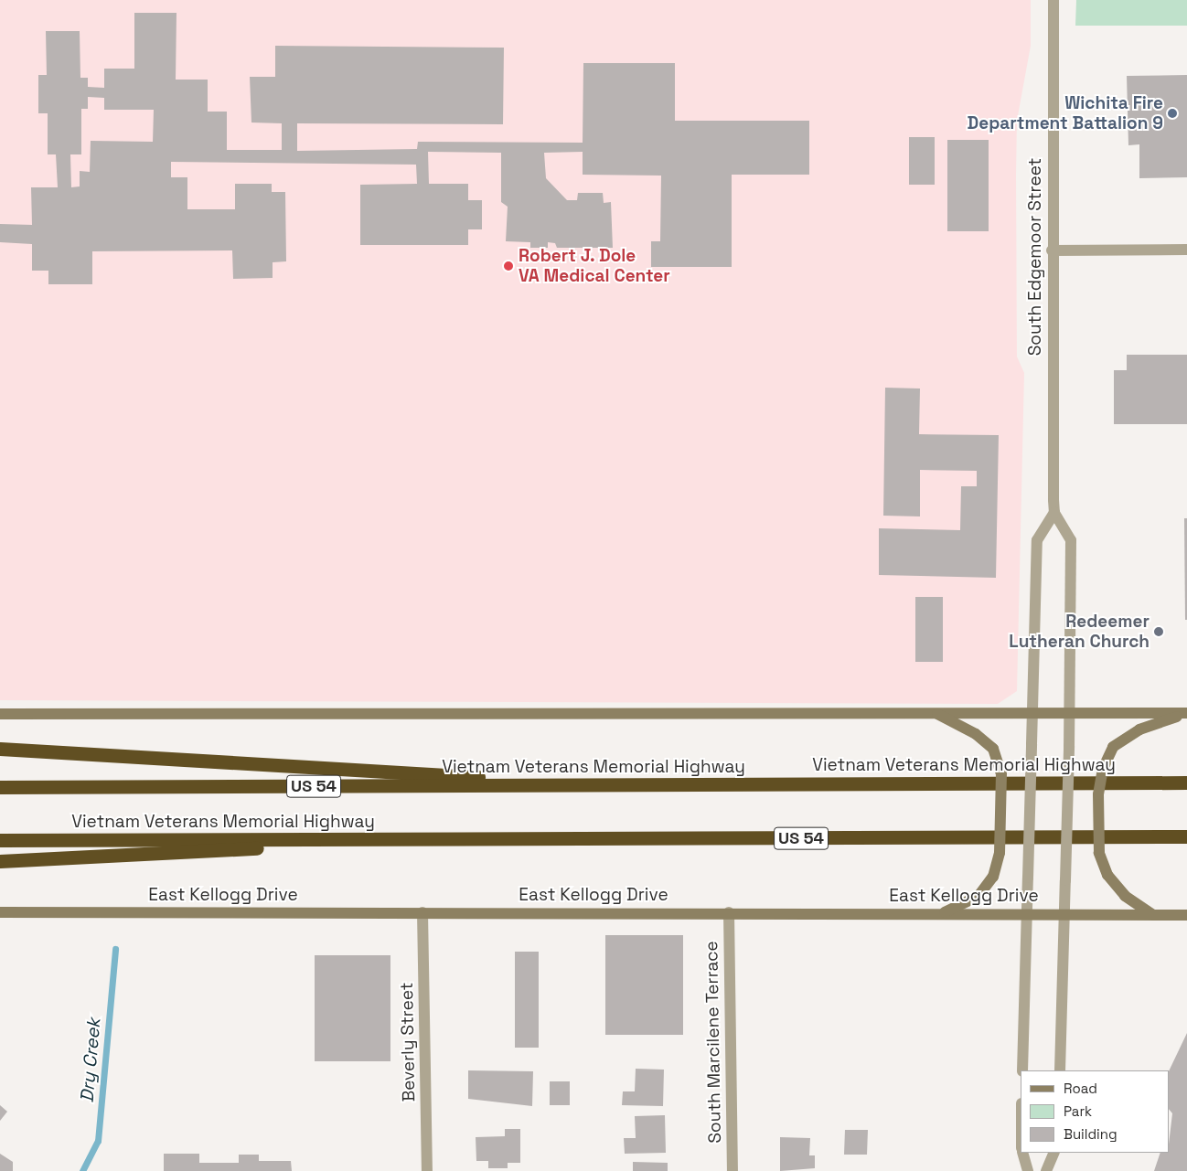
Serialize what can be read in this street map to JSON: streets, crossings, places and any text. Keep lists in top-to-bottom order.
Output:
{
  "streets": {
    "highway": ["Vietnam Veterans Memorial Highway", "US 54"],
    "main road": ["East Kellogg Drive"],
    "street": ["South Edgemoor Street", "Beverly Street", "South Marcilene Terrace"]
  },
  "crossings": [
    ["East Kellogg Drive", "Beverly Street"],
    ["East Kellogg Drive", "South Marcilene Terrace"]
  ],
  "water": ["Dry Creek"],
  "places": ["Wichita Fire Department Battalion 9", "Robert J. Dole VA Medical Center", "Redeemer Lutheran Church"],
  "legend": ["Road", "Park", "Building"]
}
